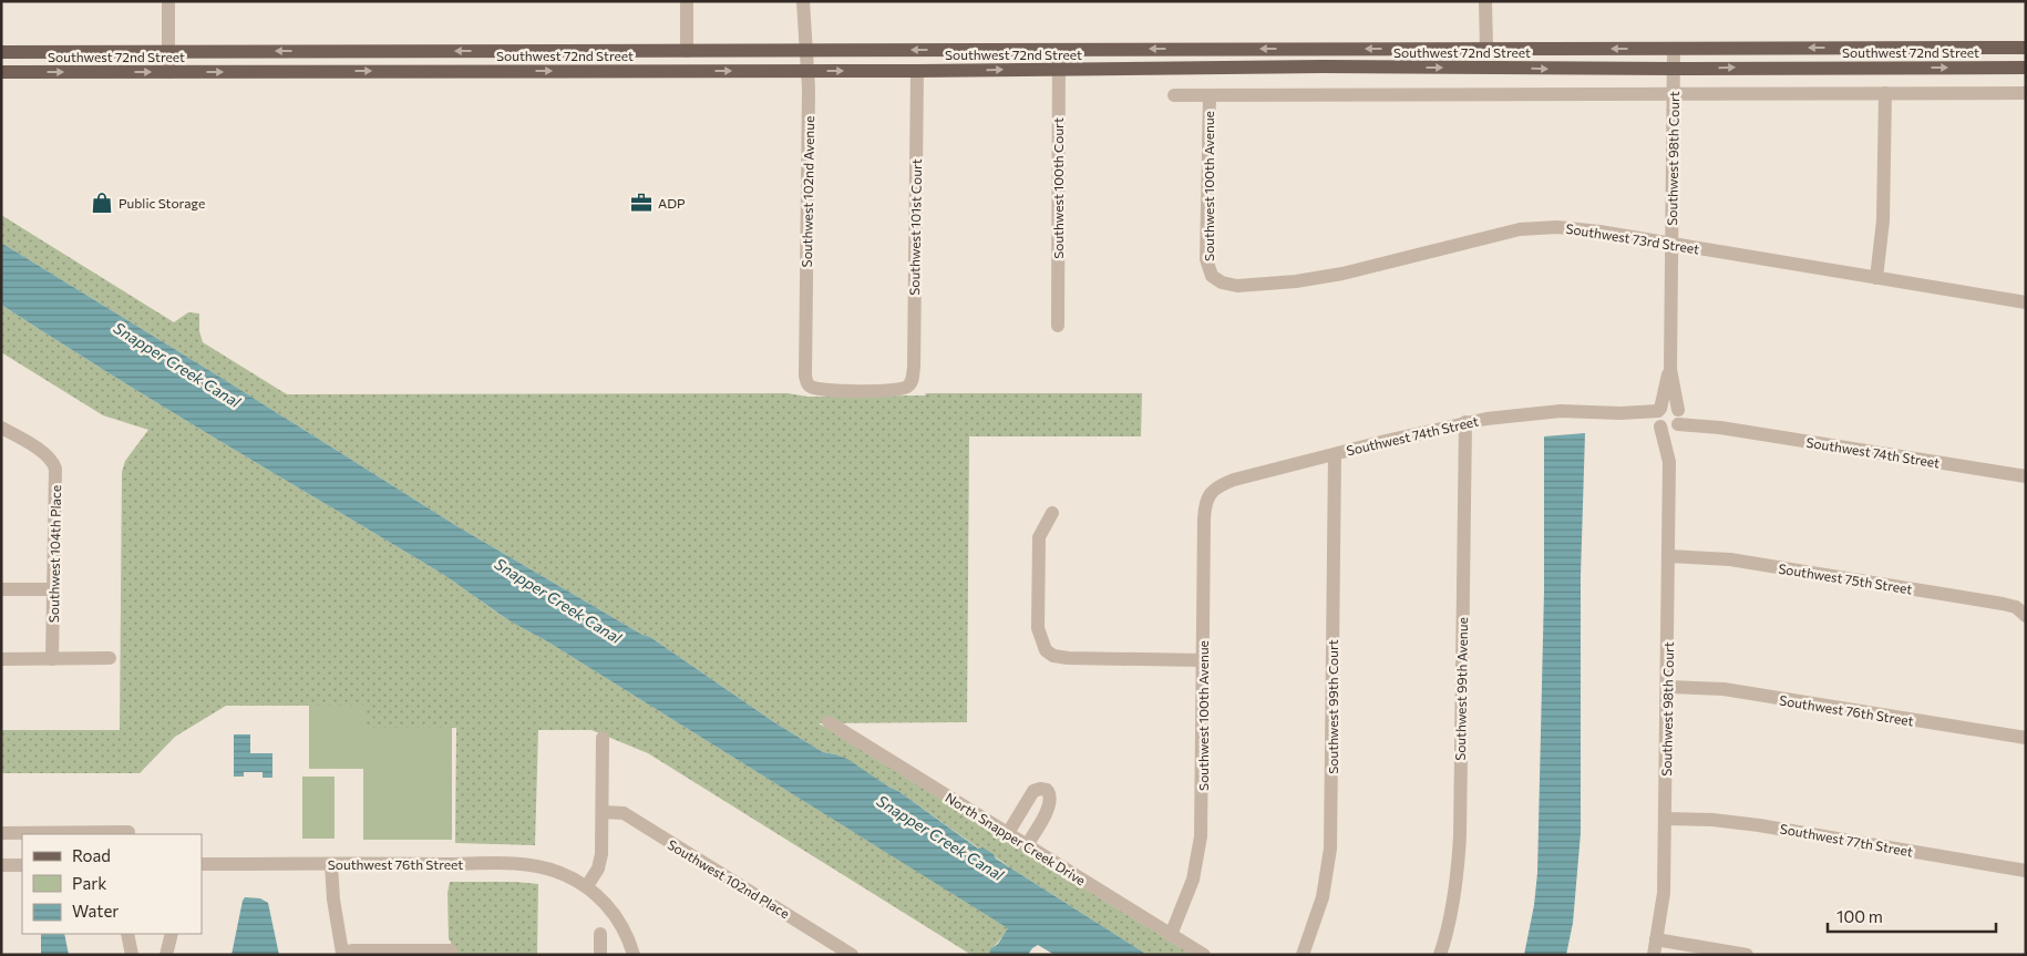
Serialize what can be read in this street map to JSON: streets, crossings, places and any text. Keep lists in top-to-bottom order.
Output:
{
  "streets": {
    "main road": ["Southwest 72nd Street"],
    "street": [
      "Southwest 98th Court",
      "Southwest 100th Avenue",
      "Southwest 100th Court",
      "Southwest 102nd Avenue",
      "Southwest 101st Court",
      "Southwest 73rd Street",
      "Southwest 74th Street",
      "Southwest 104th Place",
      "Southwest 75th Street",
      "Southwest 99th Avenue",
      "Southwest 99th Court",
      "Southwest 76th Street",
      "North Snapper Creek Drive",
      "Southwest 77th Street",
      "Southwest 102nd Place"
    ]
  },
  "crossings": [
    ["Southwest 72nd Street", "Southwest 98th Court"],
    ["Southwest 72nd Street", "Southwest 100th Court"],
    ["Southwest 72nd Street", "Southwest 102nd Avenue"],
    ["Southwest 72nd Street", "Southwest 101st Court"],
    ["Southwest 98th Court", "Southwest 73rd Street"],
    ["Southwest 98th Court", "Southwest 74th Street"],
    ["Southwest 98th Court", "Southwest 75th Street"],
    ["Southwest 98th Court", "Southwest 76th Street"],
    ["Southwest 98th Court", "Southwest 77th Street"],
    ["Southwest 100th Avenue", "Southwest 73rd Street"],
    ["Southwest 100th Avenue", "Southwest 74th Street"],
    ["Southwest 100th Avenue", "North Snapper Creek Drive"],
    ["Southwest 102nd Avenue", "Southwest 101st Court"],
    ["Southwest 74th Street", "Southwest 99th Avenue"],
    ["Southwest 74th Street", "Southwest 99th Court"]
  ],
  "water": ["Snapper Creek Canal"],
  "places": {
    "shop": ["Public Storage"],
    "office": ["ADP"]
  },
  "legend": ["Road", "Park", "Water"],
  "scale_bar": "100 m"
}
